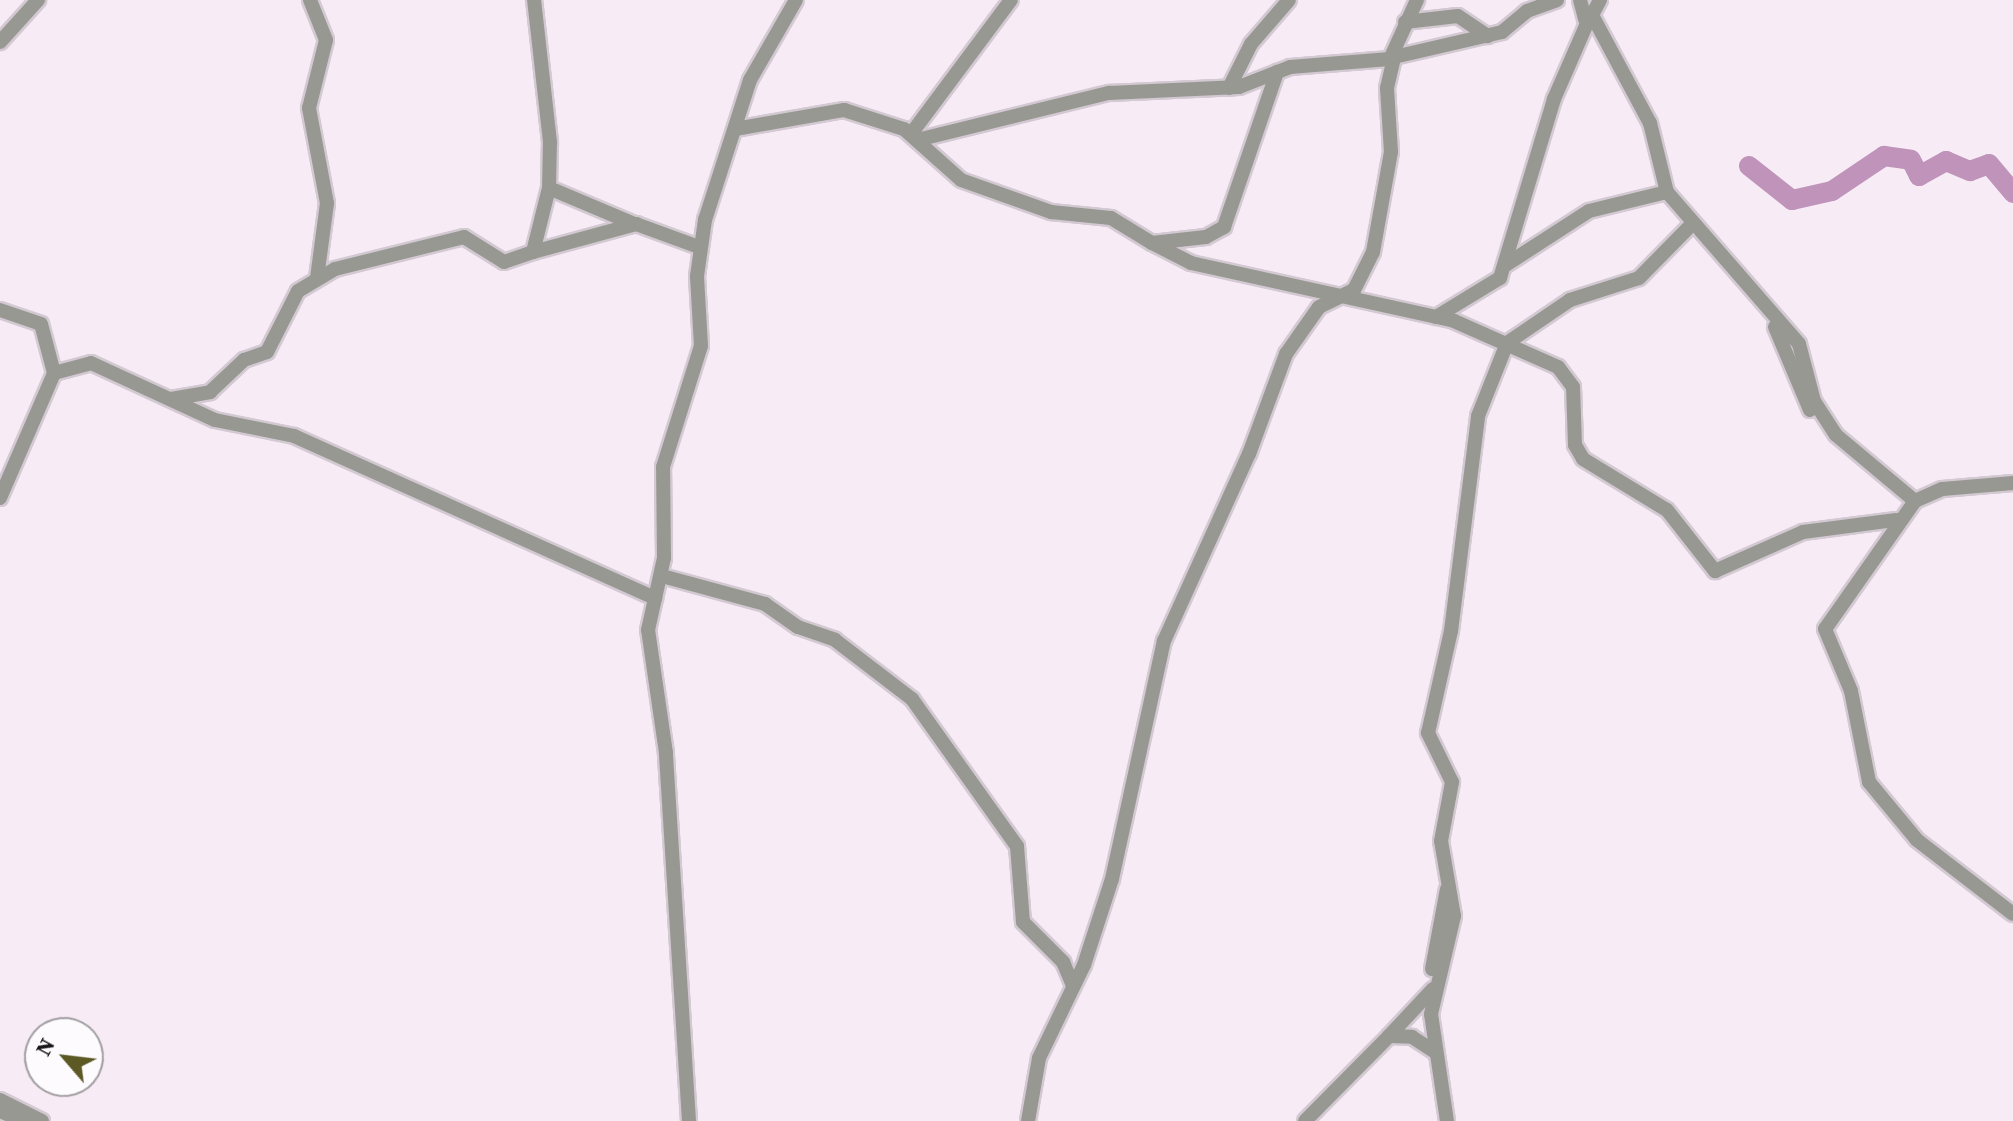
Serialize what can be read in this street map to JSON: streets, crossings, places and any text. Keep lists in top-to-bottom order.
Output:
{
  "north": "top left"
}
